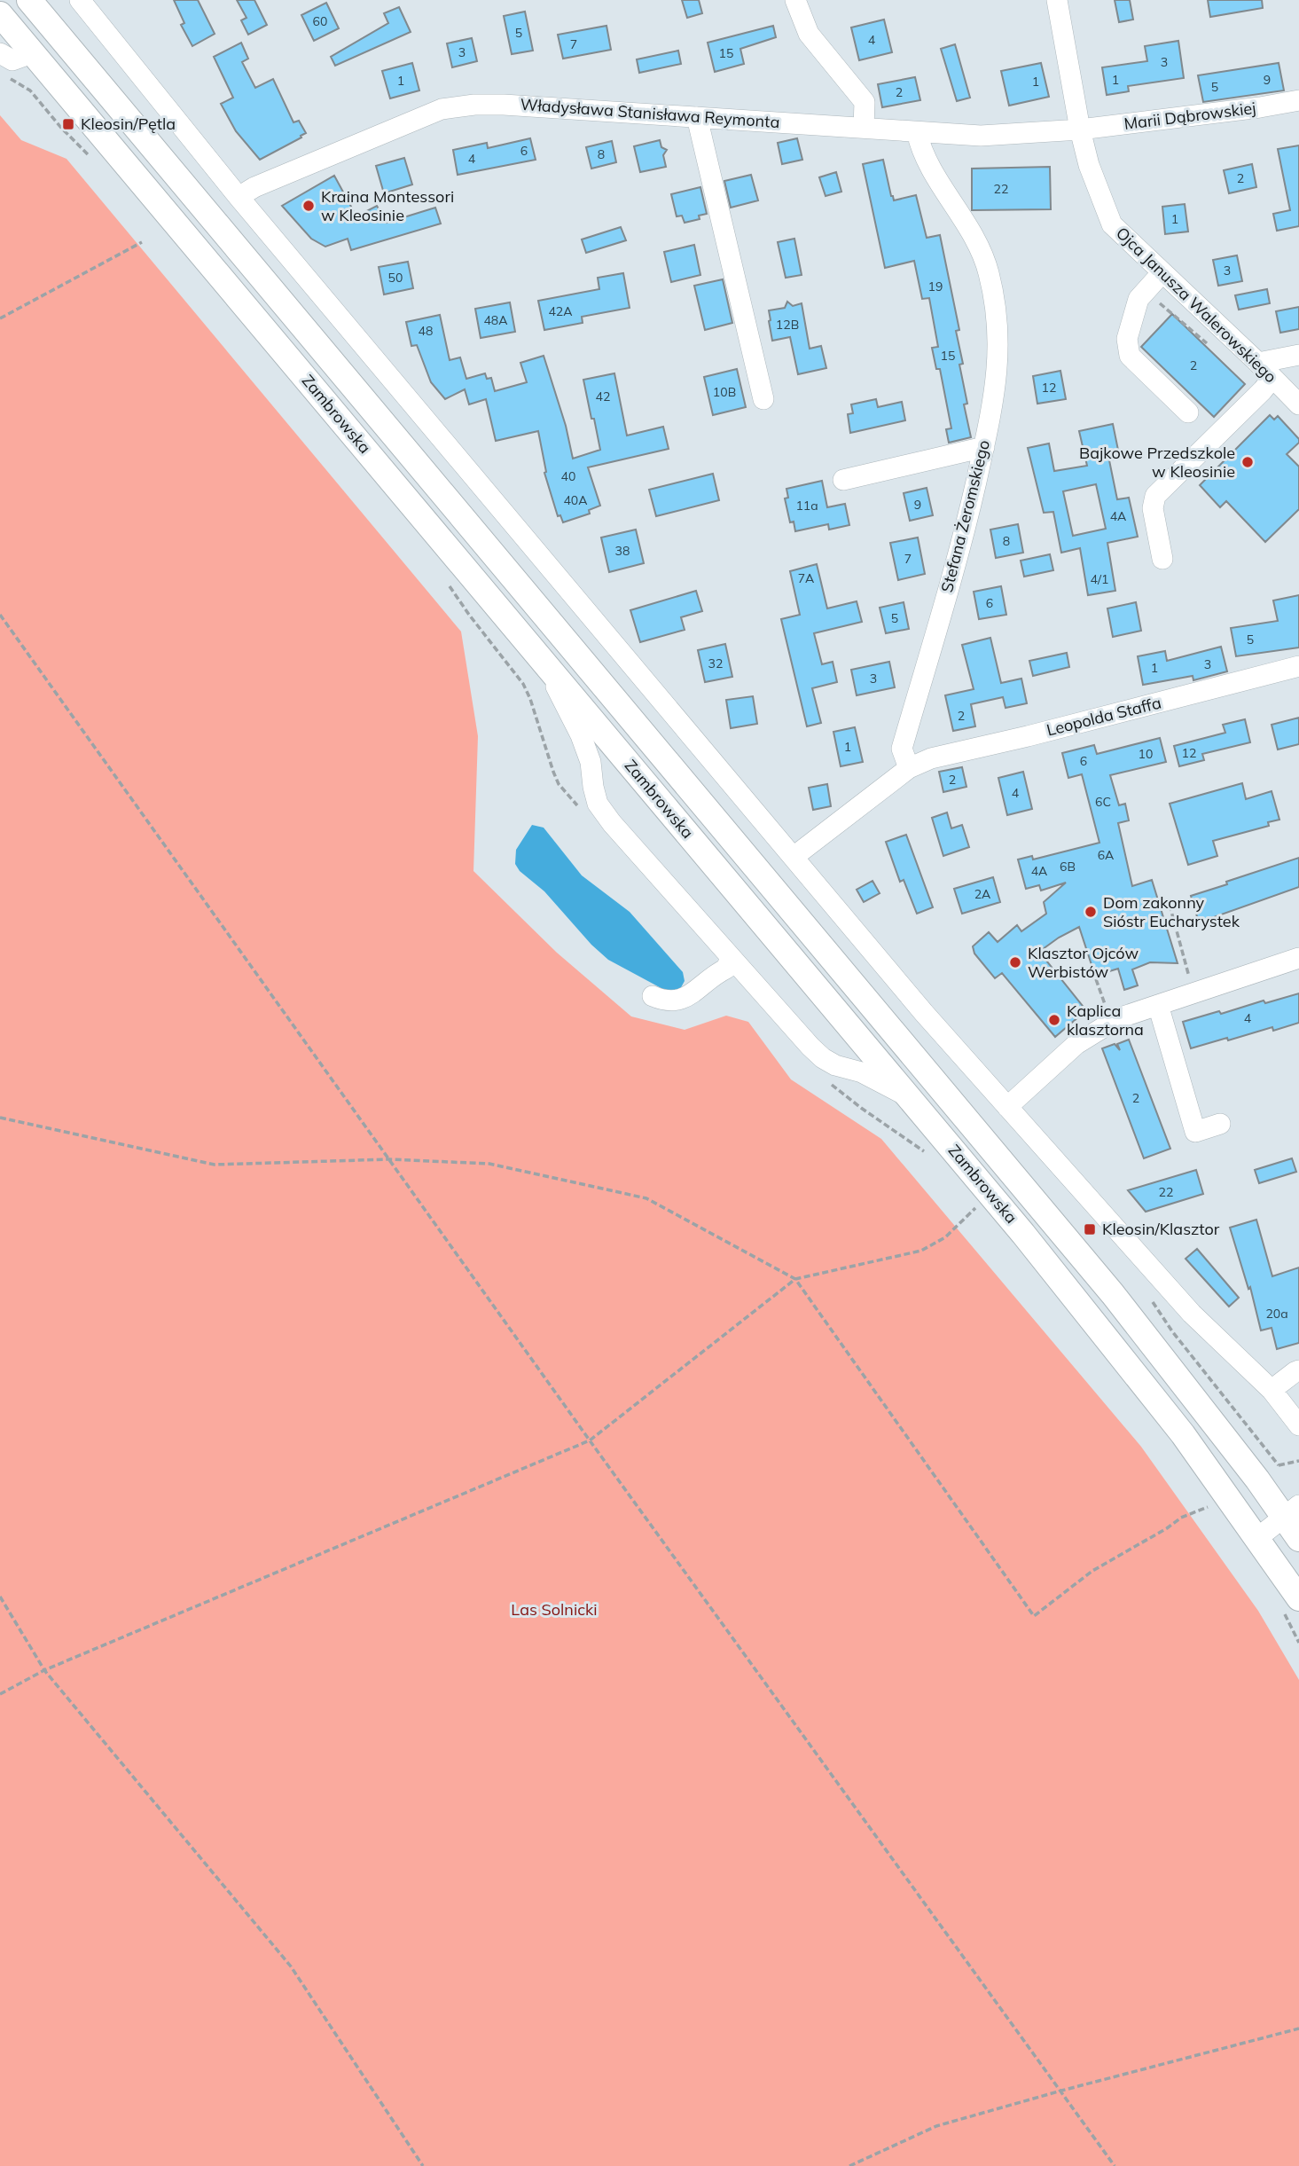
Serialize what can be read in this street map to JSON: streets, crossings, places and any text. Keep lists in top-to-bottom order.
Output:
{
  "streets": {
    "main road": ["Zambrowska"],
    "street": [
      "Władysława Stanisława Reymonta",
      "Marii Dąbrowskiej",
      "Ojca Janusza Walerowskiego",
      "Stefana Żeromskiego",
      "Leopolda Staffa"
    ]
  },
  "crossings": [
    ["Władysława Stanisława Reymonta", "Marii Dąbrowskiej"],
    ["Władysława Stanisława Reymonta", "Ojca Janusza Walerowskiego"],
    ["Władysława Stanisława Reymonta", "Stefana Żeromskiego"],
    ["Marii Dąbrowskiej", "Ojca Janusza Walerowskiego"],
    ["Stefana Żeromskiego", "Leopolda Staffa"]
  ],
  "parks": ["Las Solnicki"],
  "places": {
    "transit": ["Kleosin/Pętla", "Kleosin/Klasztor"],
    "other": [
      "Kraina Montessori w Kleosinie",
      "Bajkowe Przedszkole w Kleosinie",
      "Dom zakonny Sióstr Eucharystek",
      "Klasztor Ojców Werbistów",
      "Kaplica klasztorna"
    ]
  },
  "house_numbers": [
    "60",
    "5",
    "4",
    "7",
    "3",
    "15",
    "3",
    "1",
    "9",
    "1",
    "1",
    "5",
    "2",
    "6",
    "8",
    "4",
    "2",
    "22",
    "1",
    "3",
    "50",
    "19",
    "42A",
    "48A",
    "12B",
    "48",
    "15",
    "2",
    "12",
    "10B",
    "42",
    "40",
    "40A",
    "9",
    "11a",
    "4A",
    "8",
    "38",
    "7",
    "7A",
    "4/1",
    "6",
    "5",
    "5",
    "32",
    "3",
    "1",
    "3",
    "2",
    "1",
    "12",
    "10",
    "6",
    "2",
    "4",
    "6C",
    "6A",
    "6B",
    "4A",
    "2A",
    "4",
    "2",
    "22",
    "20a"
  ]
}
